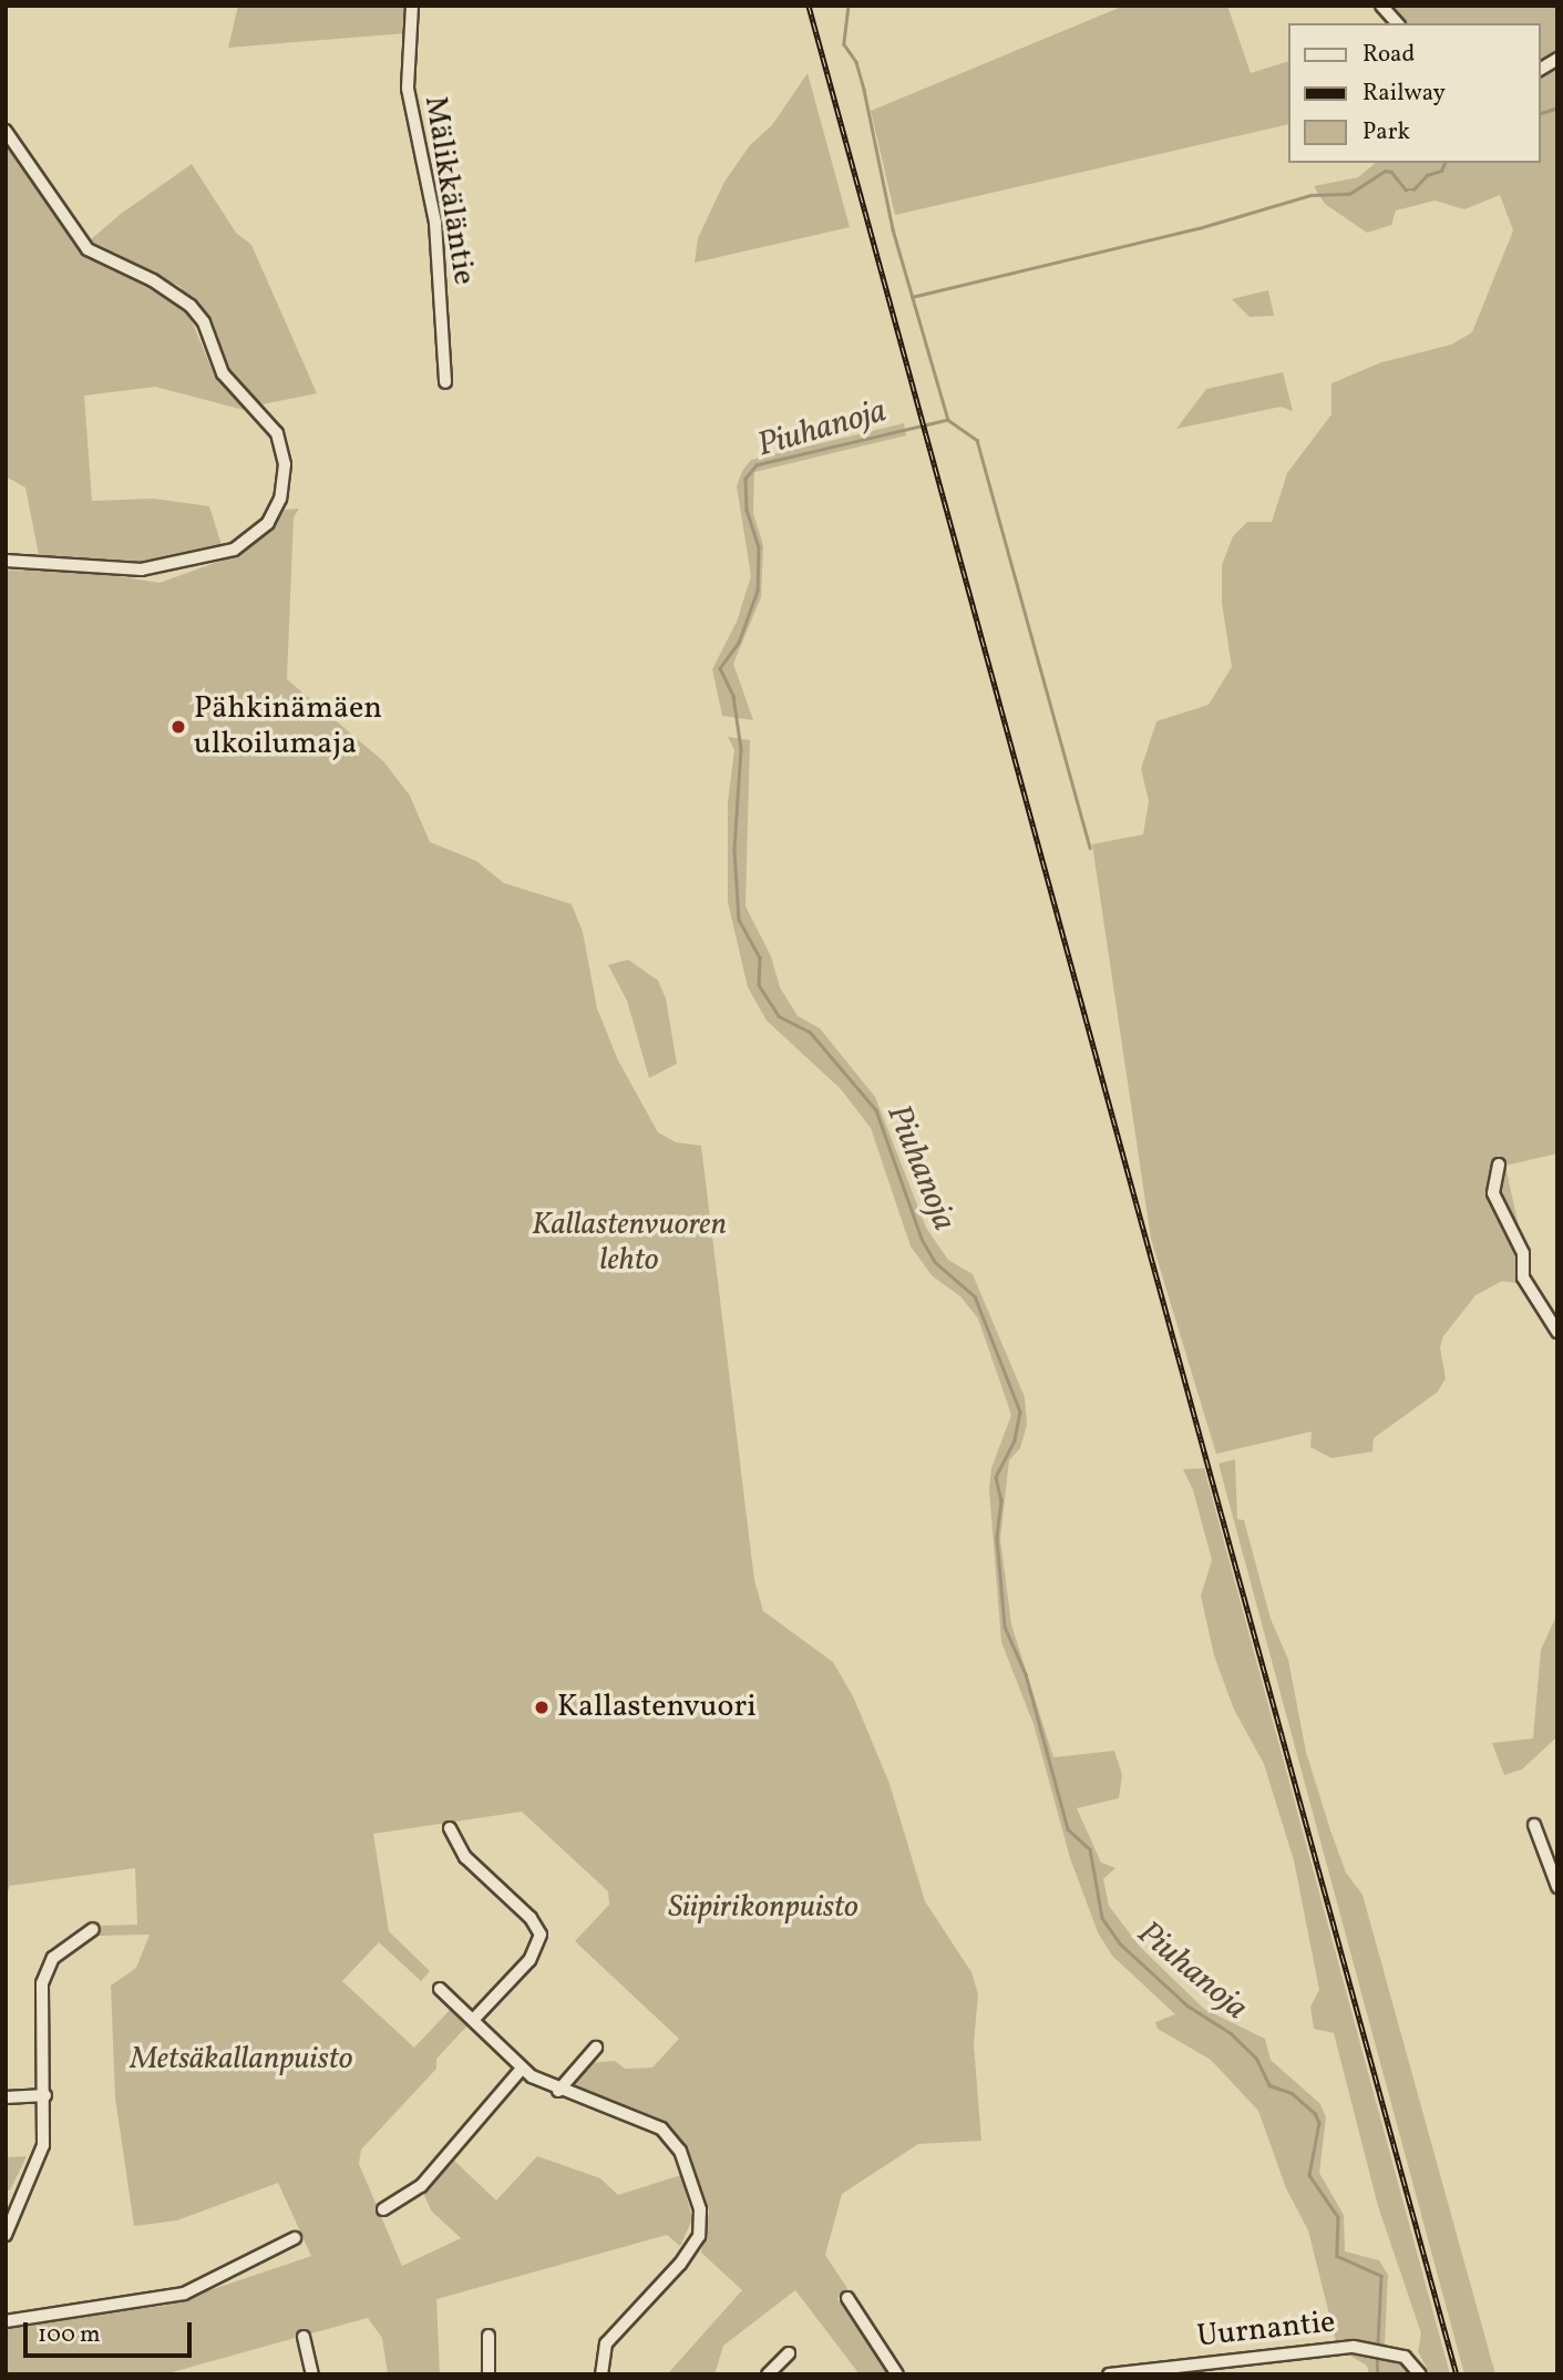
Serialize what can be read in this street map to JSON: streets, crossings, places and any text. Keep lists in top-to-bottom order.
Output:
{
  "streets": {
    "street": ["Mälikkäläntie", "Uurnantie"]
  },
  "water": ["Piuhanoja"],
  "parks": ["Kallastenvuoren lehto", "Siipirikonpuisto", "Metsäkallanpuisto"],
  "places": ["Pähkinämäen ulkoilumaja", "Kallastenvuori"],
  "legend": ["Road", "Railway", "Park"],
  "scale_bar": "100 m"
}
